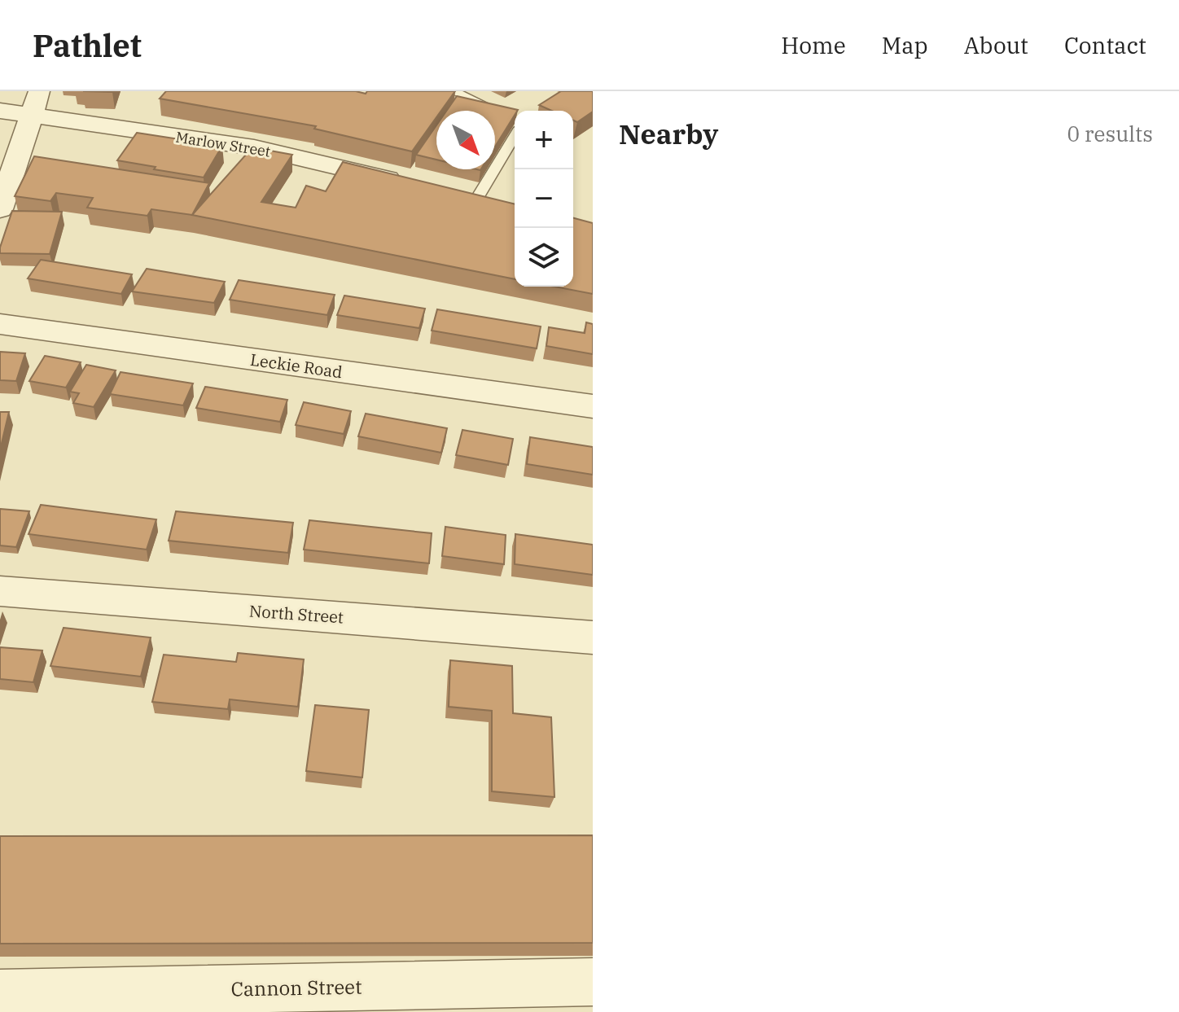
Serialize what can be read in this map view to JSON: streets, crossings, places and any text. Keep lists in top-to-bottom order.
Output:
{
  "streets": {
    "street": [
      "Marlow Street",
      "Leckie Road",
      "North Street",
      "Cannon Street"
    ]
  },
  "north": "bottom right",
  "page": {
    "header": "Pathlet",
    "nav": [
      "Home",
      "Map",
      "About",
      "Contact"
    ],
    "heading": ["Nearby", "0 results"],
    "map_buttons": ["+", "−"]
  }
}
